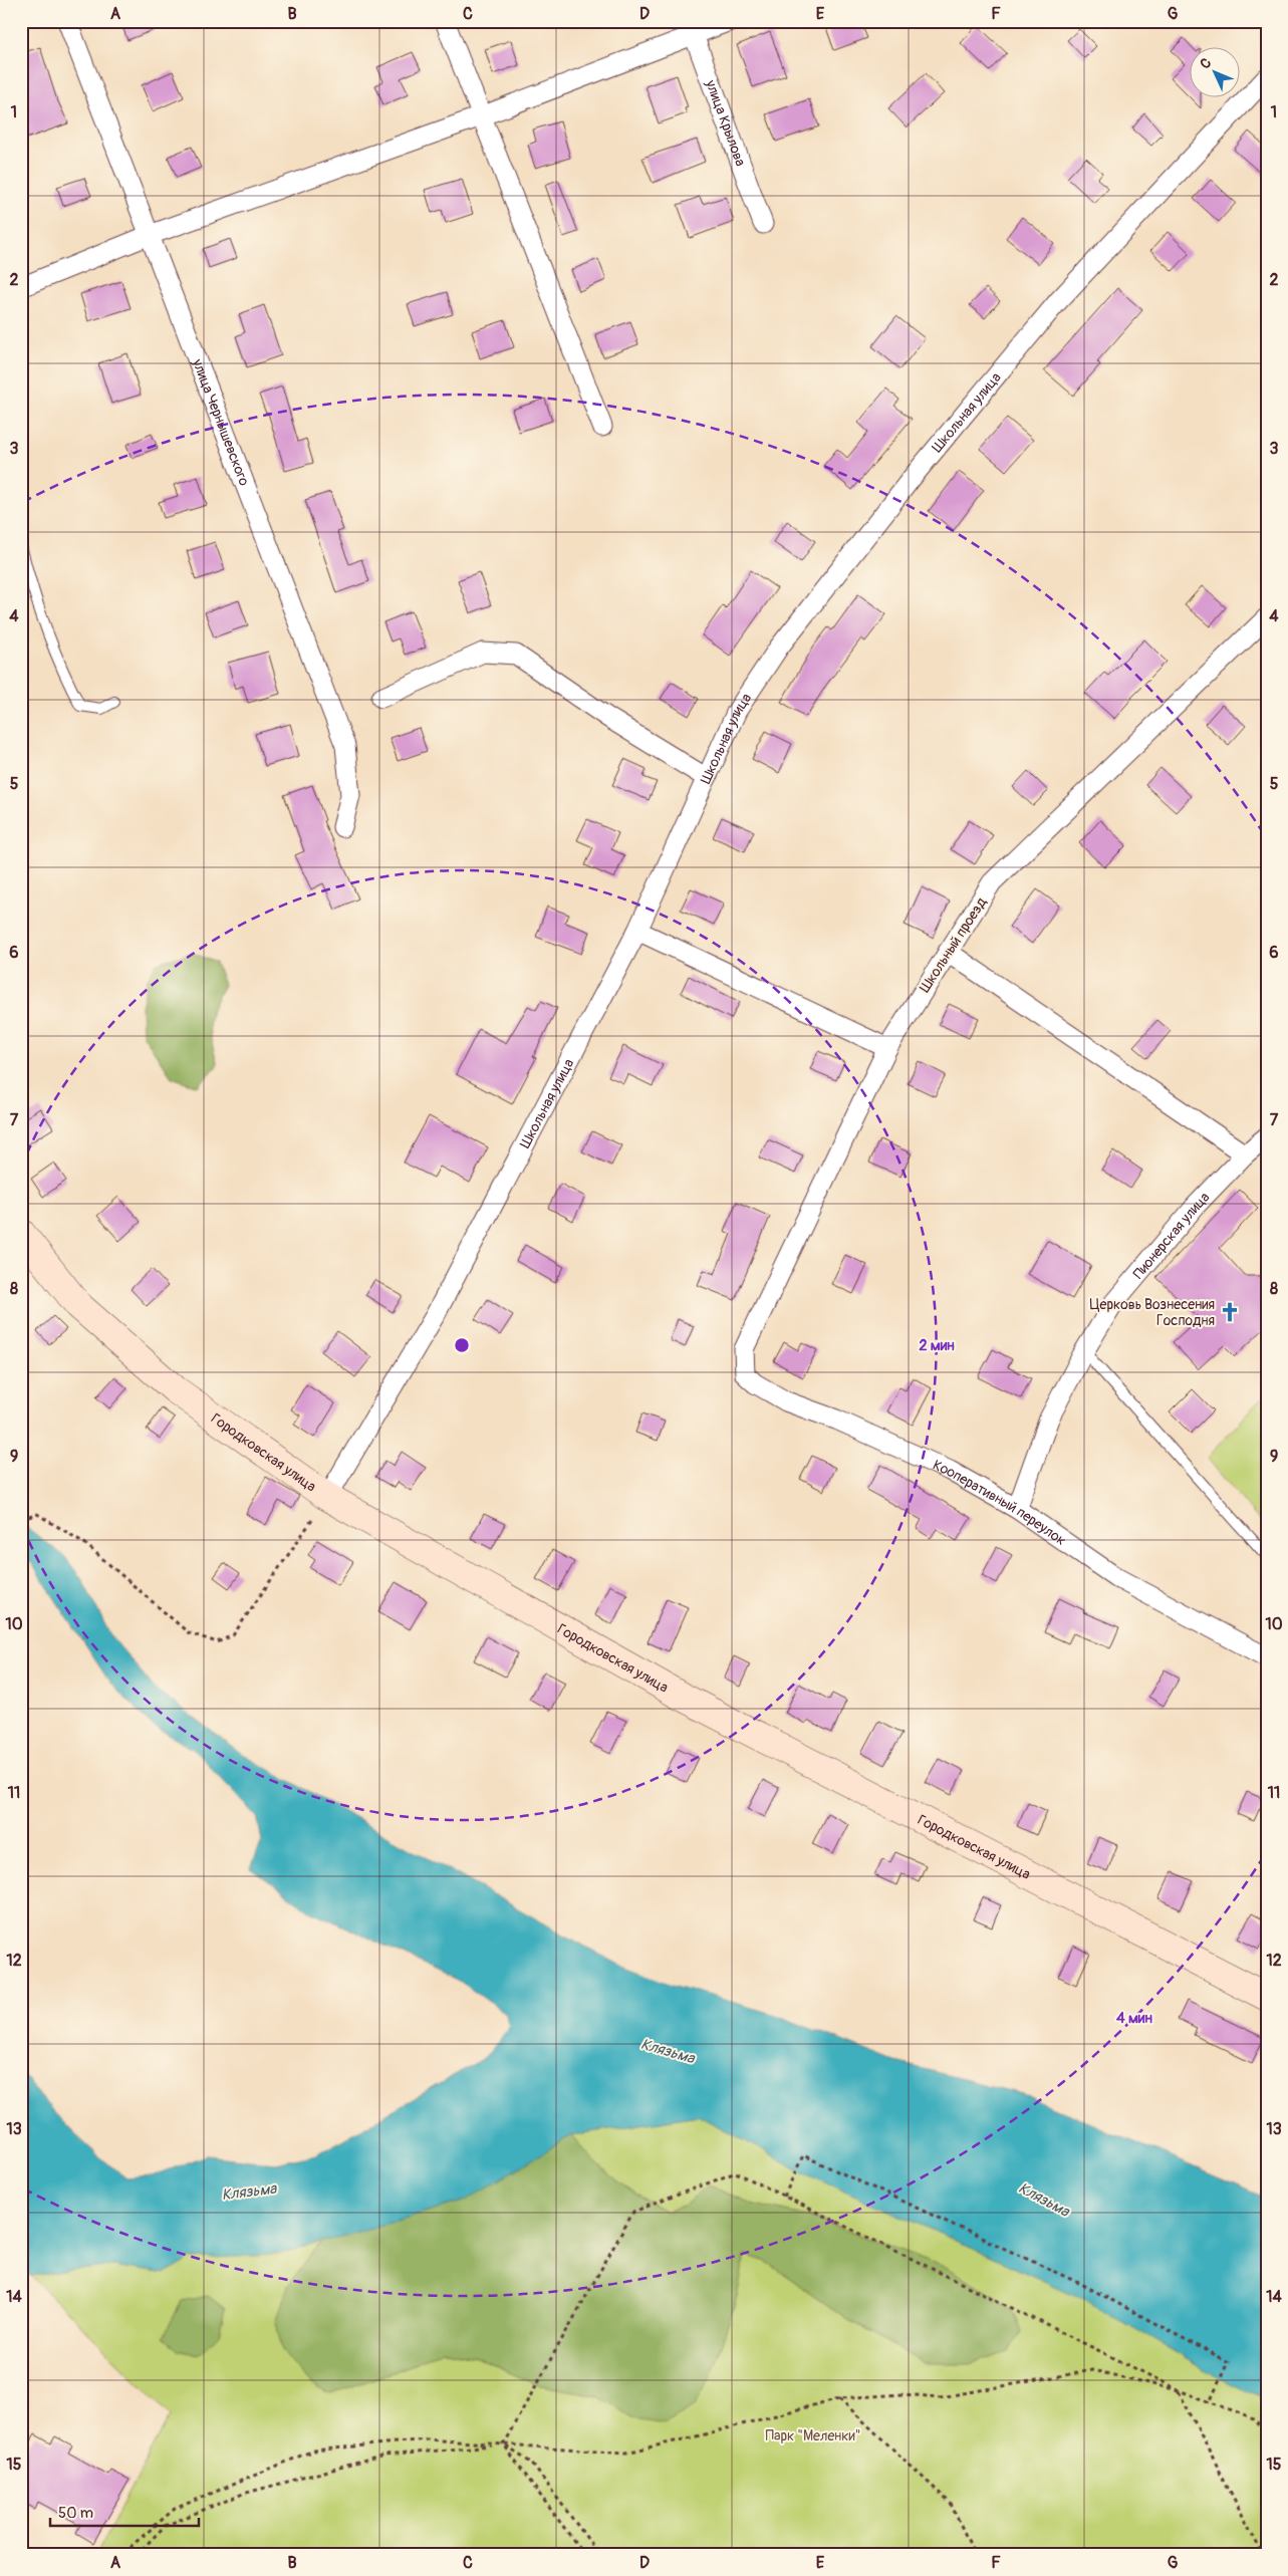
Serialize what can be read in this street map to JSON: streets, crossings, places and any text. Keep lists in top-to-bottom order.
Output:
{
  "streets": {
    "main road": ["Городковская улица"],
    "street": [
      "улица Крылова",
      "Школьная улица",
      "улица Чернышевского",
      "Школьный проезд",
      "Пионерская улица",
      "Кооперативный переулок"
    ]
  },
  "crossings": [
    ["Школьная улица", "Городковская улица"],
    ["Школьный проезд", "Кооперативный переулок"],
    ["Пионерская улица", "Кооперативный переулок"]
  ],
  "water": ["Клязьма"],
  "parks": ["Парк \"Меленки\""],
  "places": {
    "church": ["Церковь Вознесения Господня"]
  },
  "scale_bar": "50 m",
  "north": "top left",
  "grid": {
    "columns": [
      "A",
      "B",
      "C",
      "D",
      "E",
      "F",
      "G"
    ],
    "rows": [
      "1",
      "2",
      "3",
      "4",
      "5",
      "6",
      "7",
      "8",
      "9",
      "10",
      "11",
      "12",
      "13",
      "14",
      "15"
    ]
  },
  "rings": ["2 мин", "4 мин"]
}
